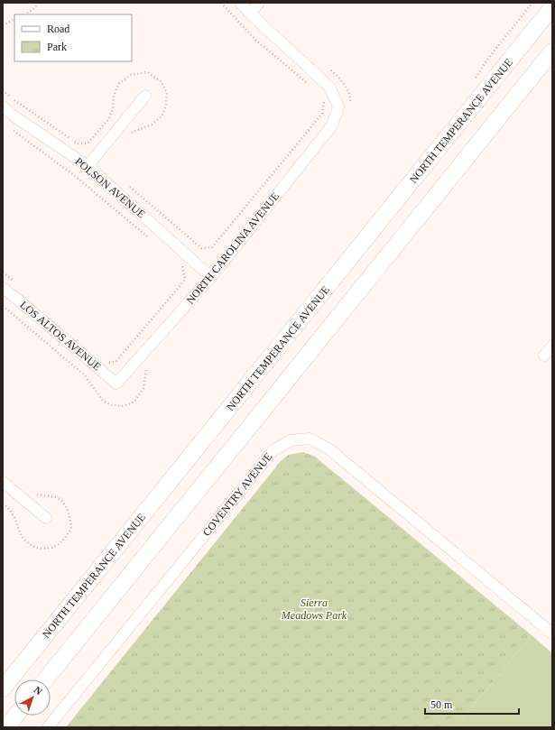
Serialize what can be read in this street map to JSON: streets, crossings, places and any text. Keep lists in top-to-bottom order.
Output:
{
  "streets": {
    "main road": ["NORTH TEMPERANCE AVENUE"],
    "street": [
      "POLSON AVENUE",
      "NORTH CAROLINA AVENUE",
      "LOS ALTOS AVENUE",
      "COVENTRY AVENUE"
    ]
  },
  "crossings": [
    ["POLSON AVENUE", "NORTH CAROLINA AVENUE"],
    ["NORTH CAROLINA AVENUE", "LOS ALTOS AVENUE"]
  ],
  "parks": ["Sierra Meadows Park"],
  "legend": ["Road", "Park"],
  "scale_bar": "50 m",
  "north": "top right"
}
